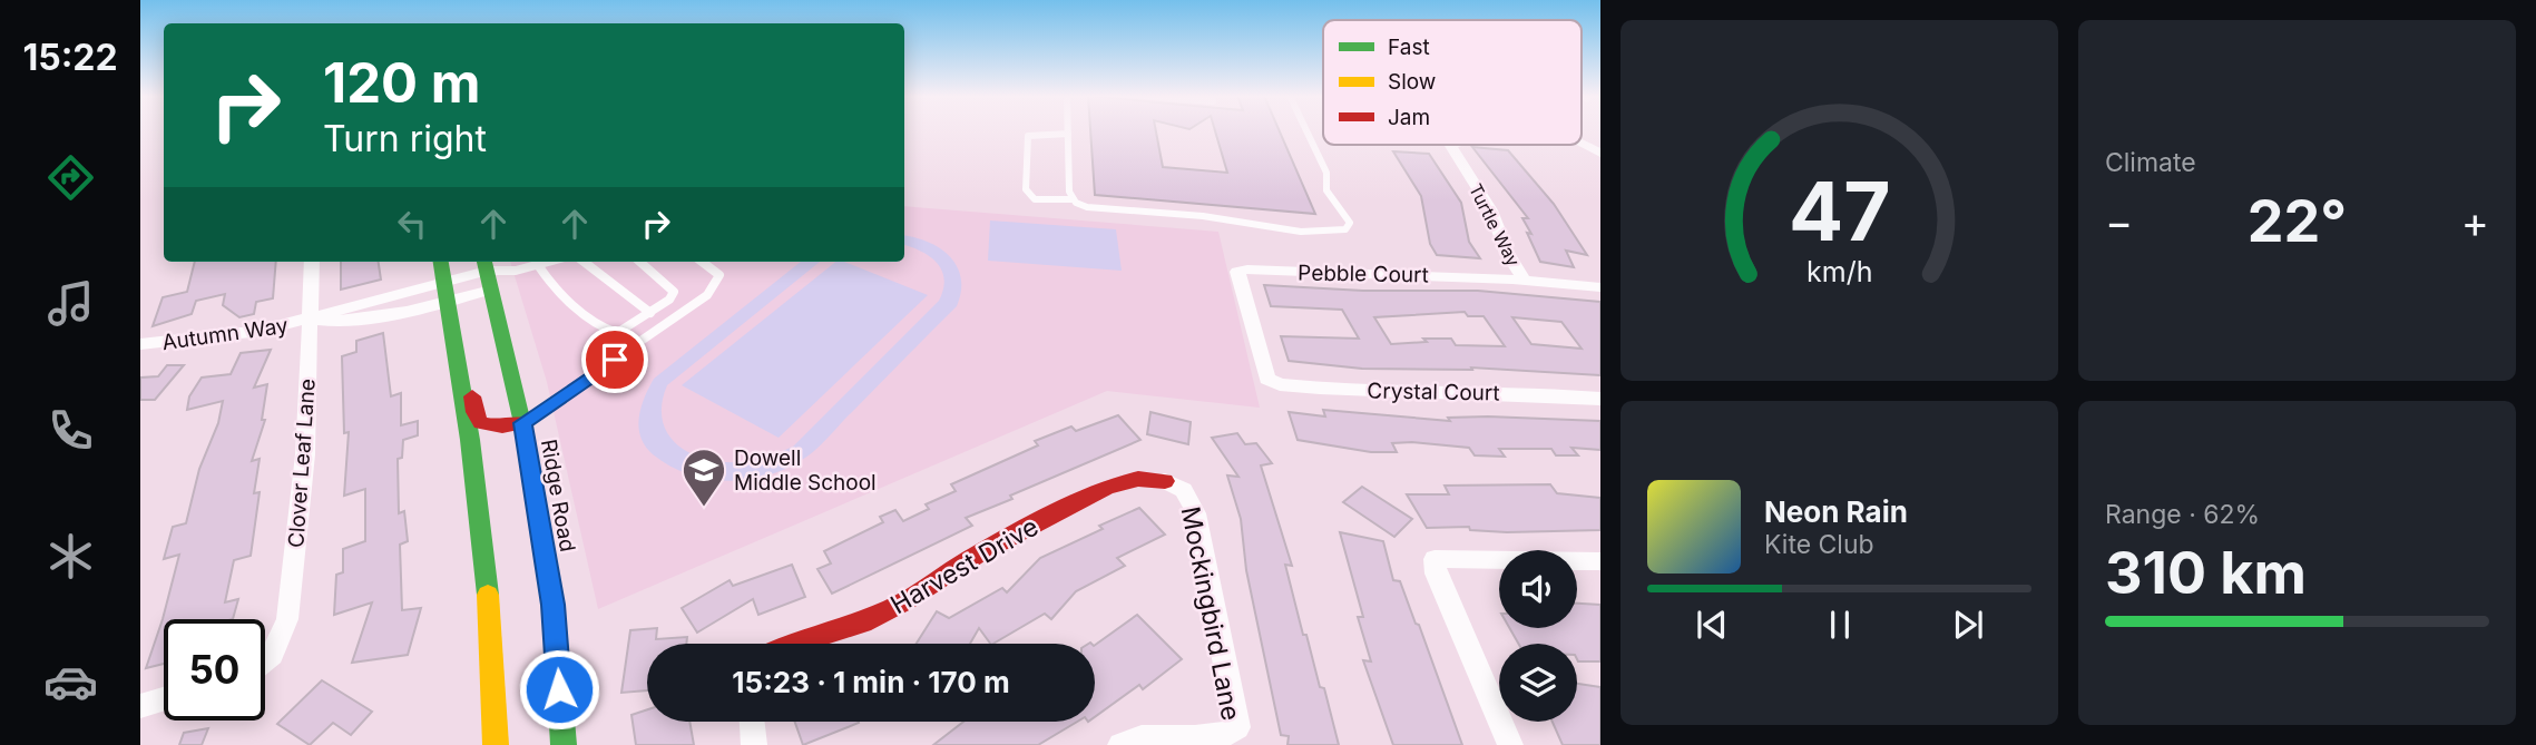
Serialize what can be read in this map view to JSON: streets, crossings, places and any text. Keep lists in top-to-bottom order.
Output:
{
  "streets": {
    "main road": ["Ridge Road", "Harvest Drive"],
    "street": [
      "Turtle Way",
      "Pebble Court",
      "Autumn Way",
      "Crystal Court",
      "Clover Leaf Lane",
      "Mockingbird Lane"
    ]
  },
  "crossings": [
    ["Turtle Way", "Pebble Court"],
    ["Pebble Court", "Crystal Court"],
    ["Autumn Way", "Clover Leaf Lane"],
    ["Autumn Way", "Ridge Road"],
    ["Harvest Drive", "Mockingbird Lane"]
  ],
  "places": {
    "school or university": ["Dowell Middle School"]
  },
  "legend": ["Fast", "Slow", "Jam"],
  "page": {
    "tabs": "15:22",
    "tile": [
      "Climate",
      ["Range · 62%", "310 km"]
    ],
    "turn": ["120 m", "Turn right"],
    "heat": ["−", "22°", "+"],
    "song": ["Neon Rain", "Kite Club"],
    "limit": "50",
    "trip": "15:23 · 1 min · 170 m",
    "gauge": ["47", "km/h"]
  }
}
